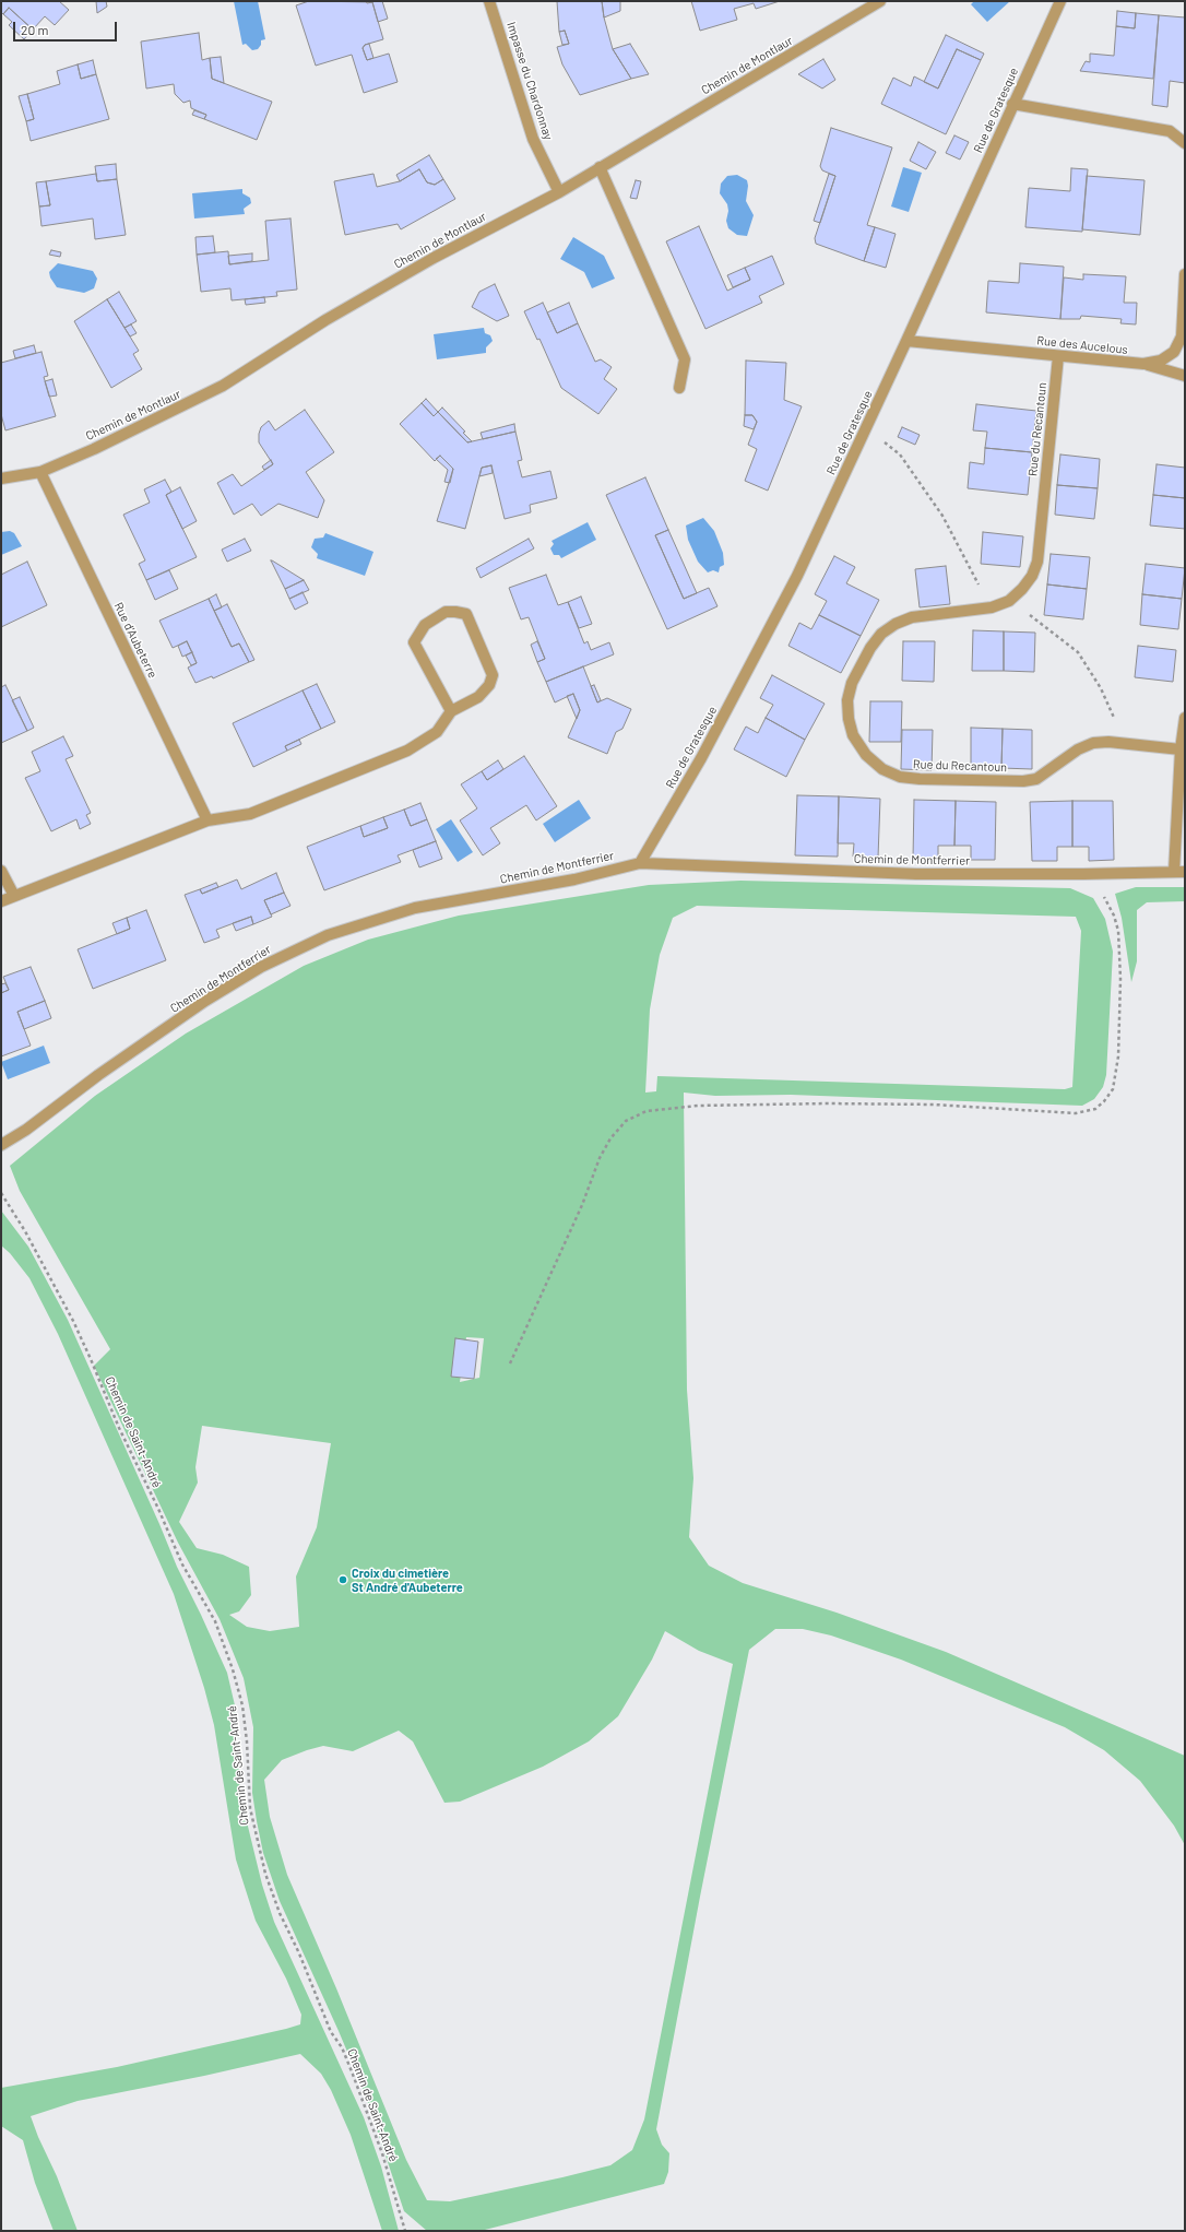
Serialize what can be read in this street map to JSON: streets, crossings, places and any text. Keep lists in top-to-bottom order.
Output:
{
  "streets": {
    "street": [
      "Chemin de Montlaur",
      "Impasse du Chardonnay",
      "Rue de Gratesque",
      "Rue des Aucelous",
      "Rue du Recantoun",
      "Rue d'Aubeterre",
      "Chemin de Montferrier"
    ],
    "path": ["Chemin de Saint-André"]
  },
  "crossings": [
    ["Chemin de Montlaur", "Impasse du Chardonnay"],
    ["Chemin de Montlaur", "Rue d'Aubeterre"],
    ["Rue de Gratesque", "Rue des Aucelous"],
    ["Rue de Gratesque", "Chemin de Montferrier"],
    ["Rue des Aucelous", "Rue du Recantoun"]
  ],
  "places": ["Croix du cimetière St André d'Aubeterre"],
  "scale_bar": "20 m"
}
